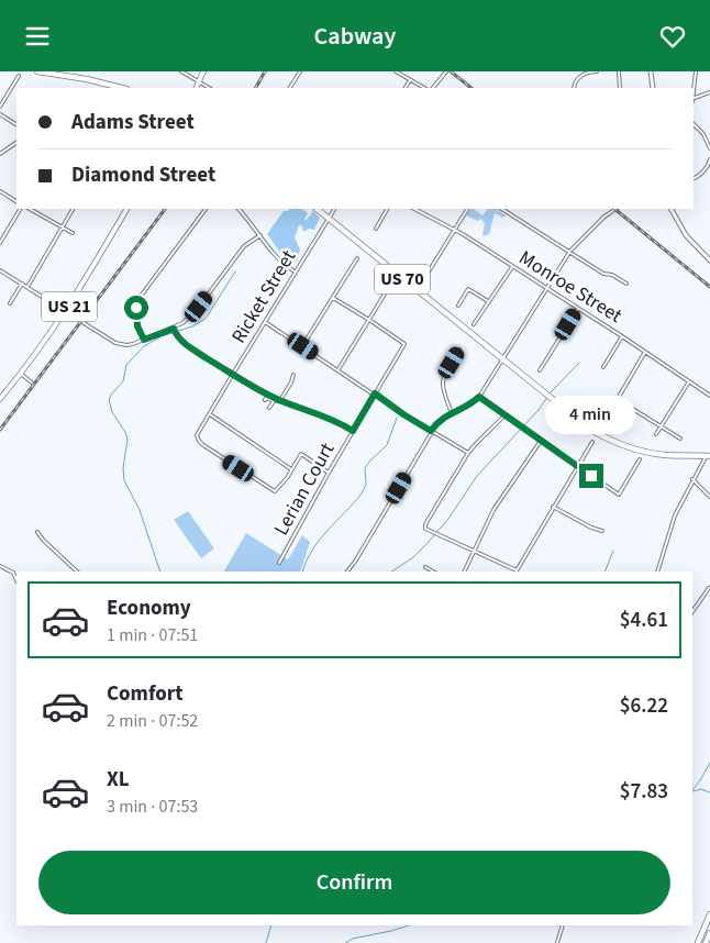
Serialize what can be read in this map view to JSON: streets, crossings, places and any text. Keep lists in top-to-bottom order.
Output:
{
  "streets": {
    "highway": ["US 70"],
    "main road": ["US 21"],
    "street": ["Monroe Street", "Ricket Street", "Lerian Court"]
  },
  "crossings": [
    ["US 70", "Ricket Street"]
  ],
  "page": {
    "header": "Cabway",
    "banner": ["Adams Street", "Diamond Street"],
    "bubble": "4 min",
    "list": [
      {
        "name": "Economy",
        "note": "1 min · 07:51",
        "value": "$4.61"
      },
      {
        "name": "Comfort",
        "note": "2 min · 07:52",
        "value": "$6.22"
      },
      {
        "name": "XL",
        "note": "3 min · 07:53",
        "value": "$7.83"
      }
    ],
    "buttons": "Confirm"
  }
}
